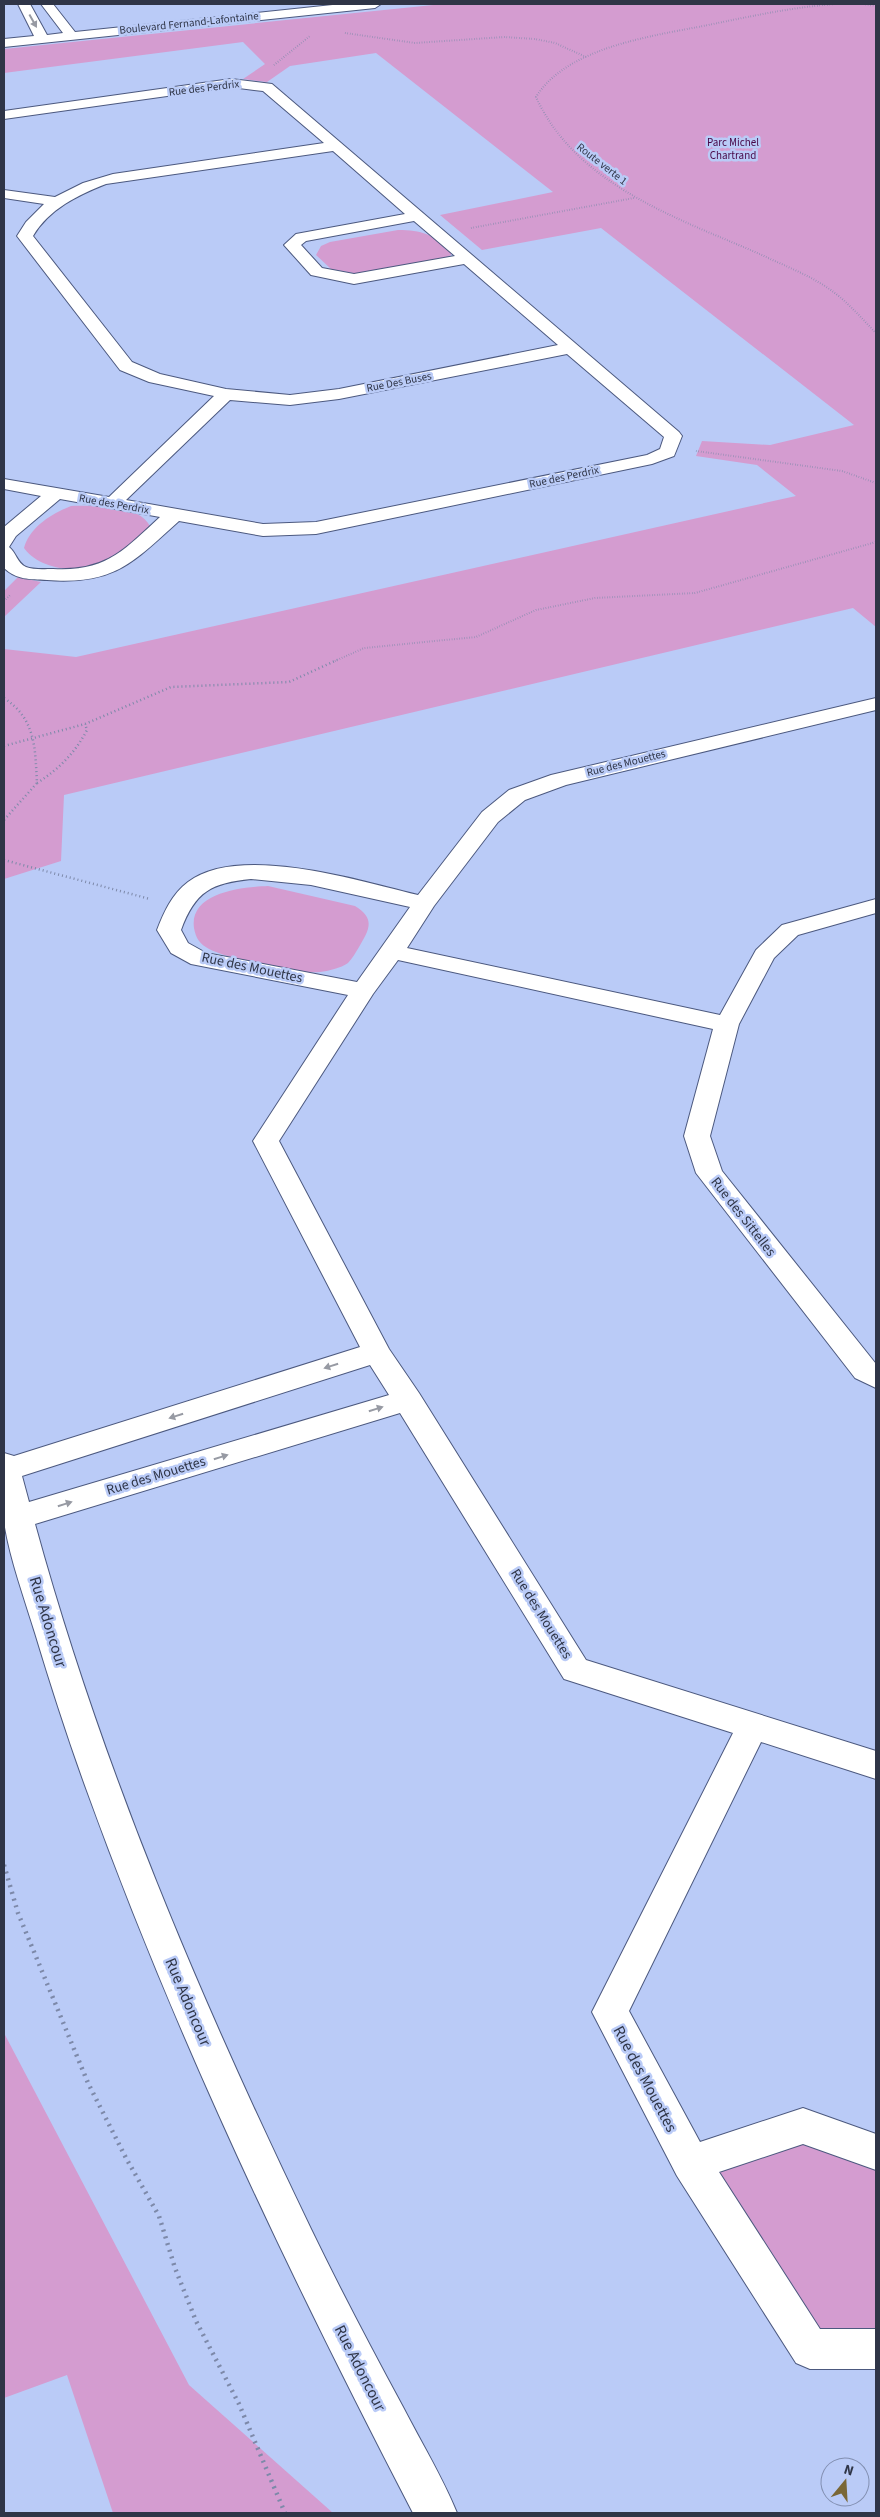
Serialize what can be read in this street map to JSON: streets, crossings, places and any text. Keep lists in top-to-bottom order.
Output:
{
  "streets": {
    "street": [
      "Boulevard Fernand-Lafontaine",
      "Rue des Perdrix",
      "Rue Des Buses",
      "Rue des Mouettes",
      "Rue des Sittelles",
      "Rue Adoncour"
    ],
    "path": ["Route verte 1"]
  },
  "crossings": [
    ["Rue des Perdrix", "Rue Des Buses"],
    ["Rue des Mouettes", "Rue Adoncour"]
  ],
  "parks": ["Parc Michel Chartrand"],
  "north": "top"
}
